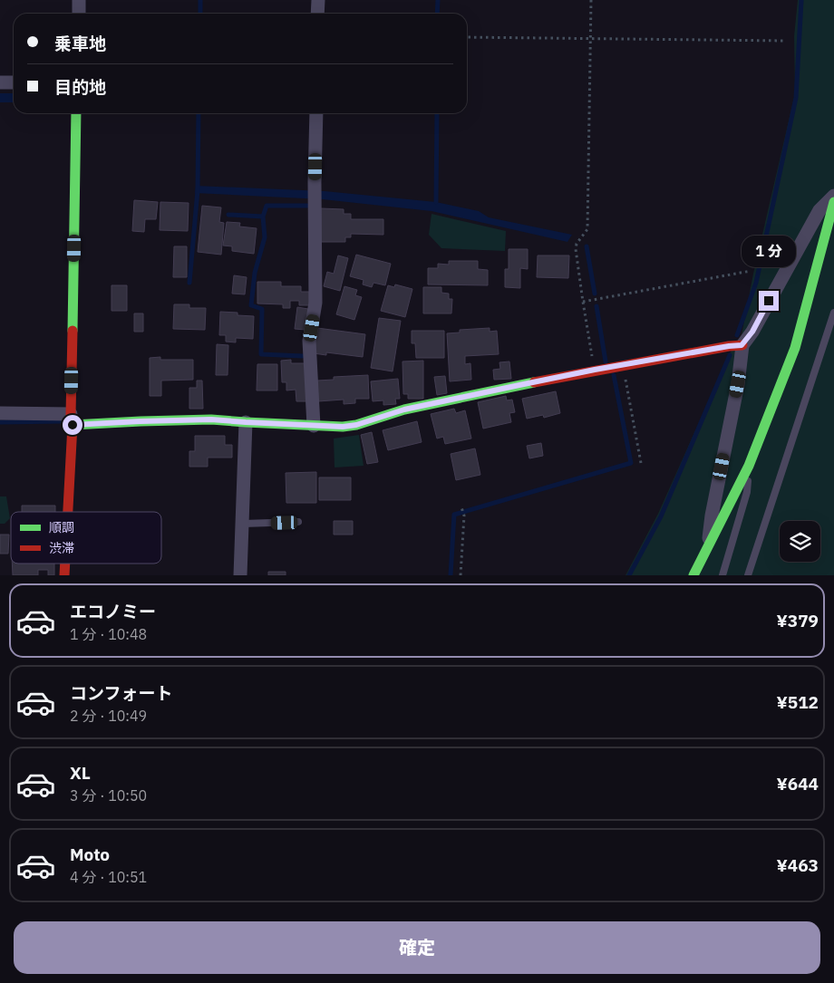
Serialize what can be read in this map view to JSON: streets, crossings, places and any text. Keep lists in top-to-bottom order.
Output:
{
  "legend": ["順調", "渋滞"],
  "page": {
    "banner": ["乗車地", "目的地"],
    "bubble": "1 分",
    "list": [
      {
        "name": "エコノミー",
        "note": "1 分 · 10:48",
        "value": "¥379"
      },
      {
        "name": "コンフォート",
        "note": "2 分 · 10:49",
        "value": "¥512"
      },
      {
        "name": "XL",
        "note": "3 分 · 10:50",
        "value": "¥644"
      },
      {
        "name": "Moto",
        "note": "4 分 · 10:51",
        "value": "¥463"
      }
    ],
    "buttons": "確定"
  }
}
